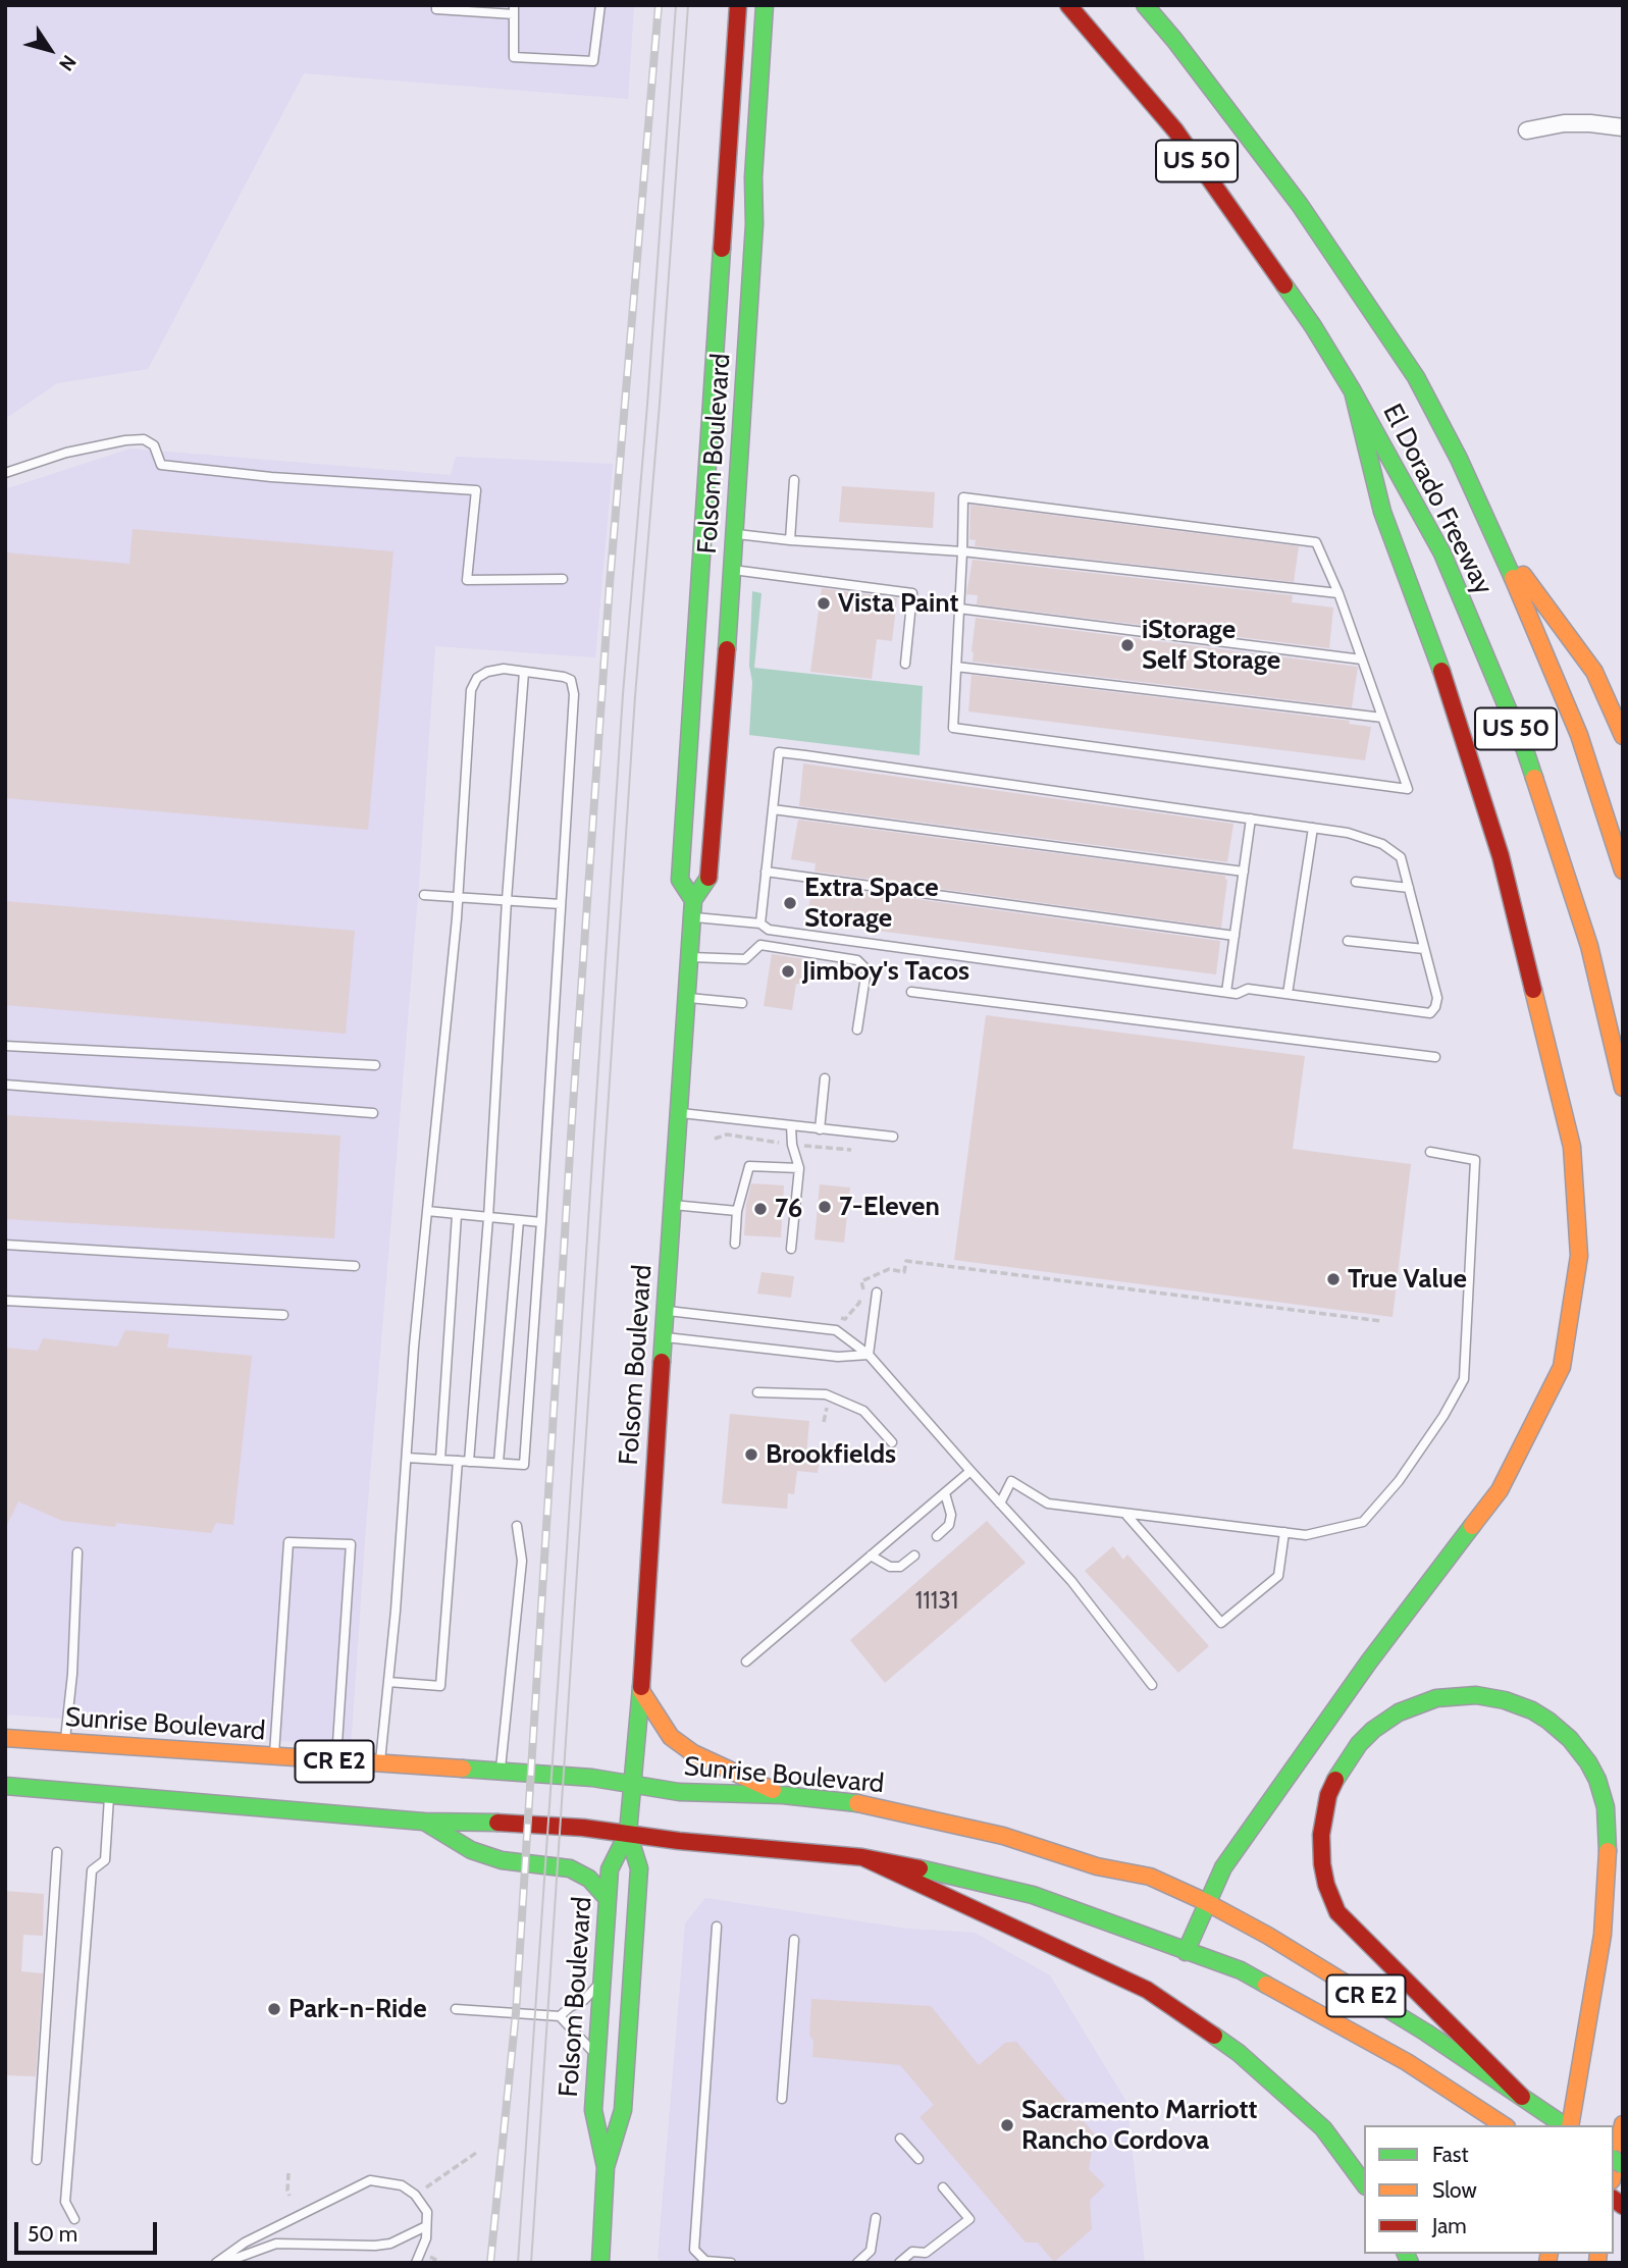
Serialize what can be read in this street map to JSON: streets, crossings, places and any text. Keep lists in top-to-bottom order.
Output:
{
  "streets": {
    "main road": [
      "US 50",
      "Folsom Boulevard",
      "El Dorado Freeway",
      "Sunrise Boulevard",
      "CR E2"
    ]
  },
  "crossings": [
    ["Folsom Boulevard", "Sunrise Boulevard"],
    ["Folsom Boulevard", "CR E2"]
  ],
  "places": [
    "Vista Paint",
    "iStorage Self Storage",
    "Extra Space Storage",
    "Jimboy's Tacos",
    "7-Eleven",
    "76",
    "True Value",
    "Brookfields",
    "Park-n-Ride",
    "Sacramento Marriott Rancho Cordova"
  ],
  "house_numbers": ["11131"],
  "legend": ["Fast", "Slow", "Jam"],
  "scale_bar": "50 m",
  "north": "bottom right"
}
